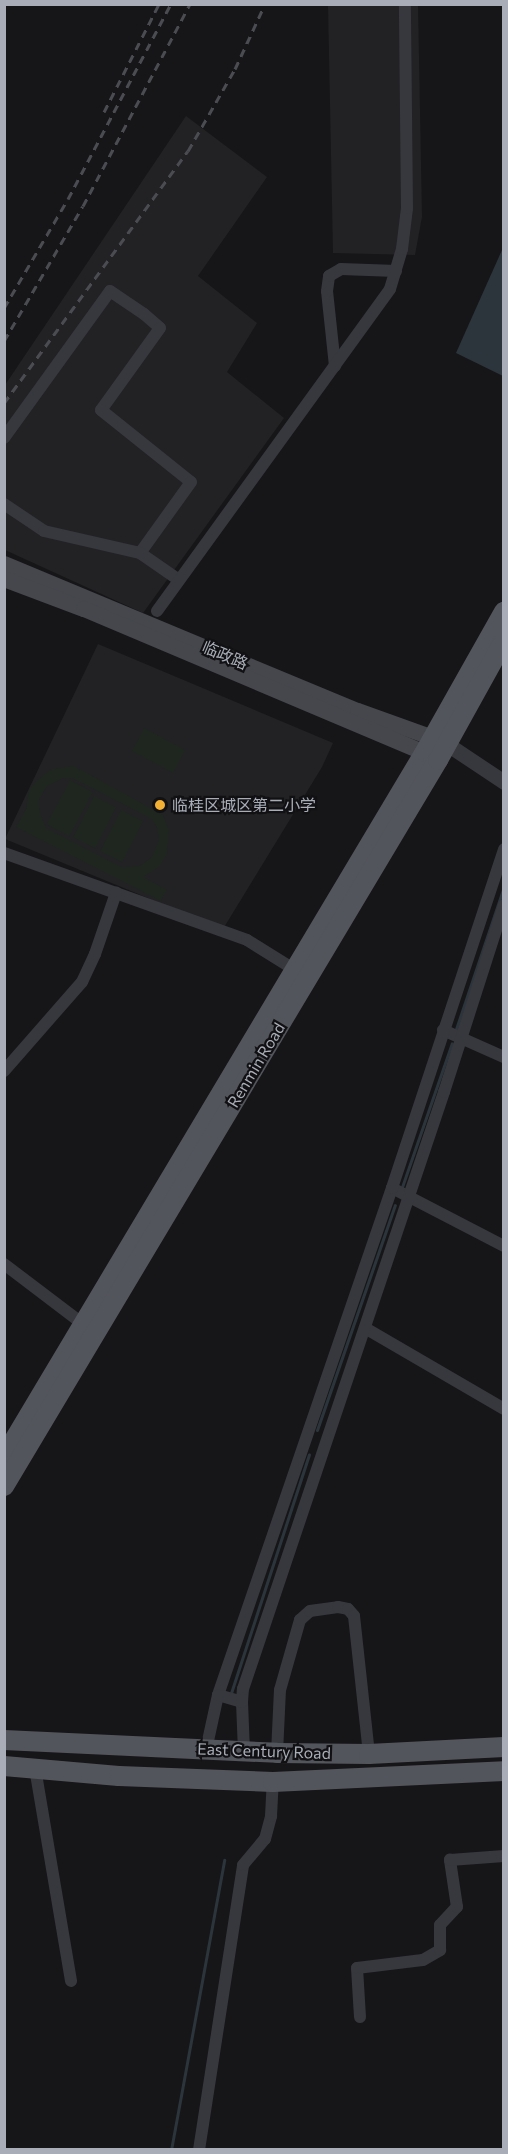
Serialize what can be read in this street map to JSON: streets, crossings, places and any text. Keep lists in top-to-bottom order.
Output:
{
  "streets": {
    "main road": ["临政路", "Renmin Road", "East Century Road"]
  },
  "crossings": [
    ["临政路", "Renmin Road"]
  ],
  "places": ["临桂区城区第二小学"]
}
